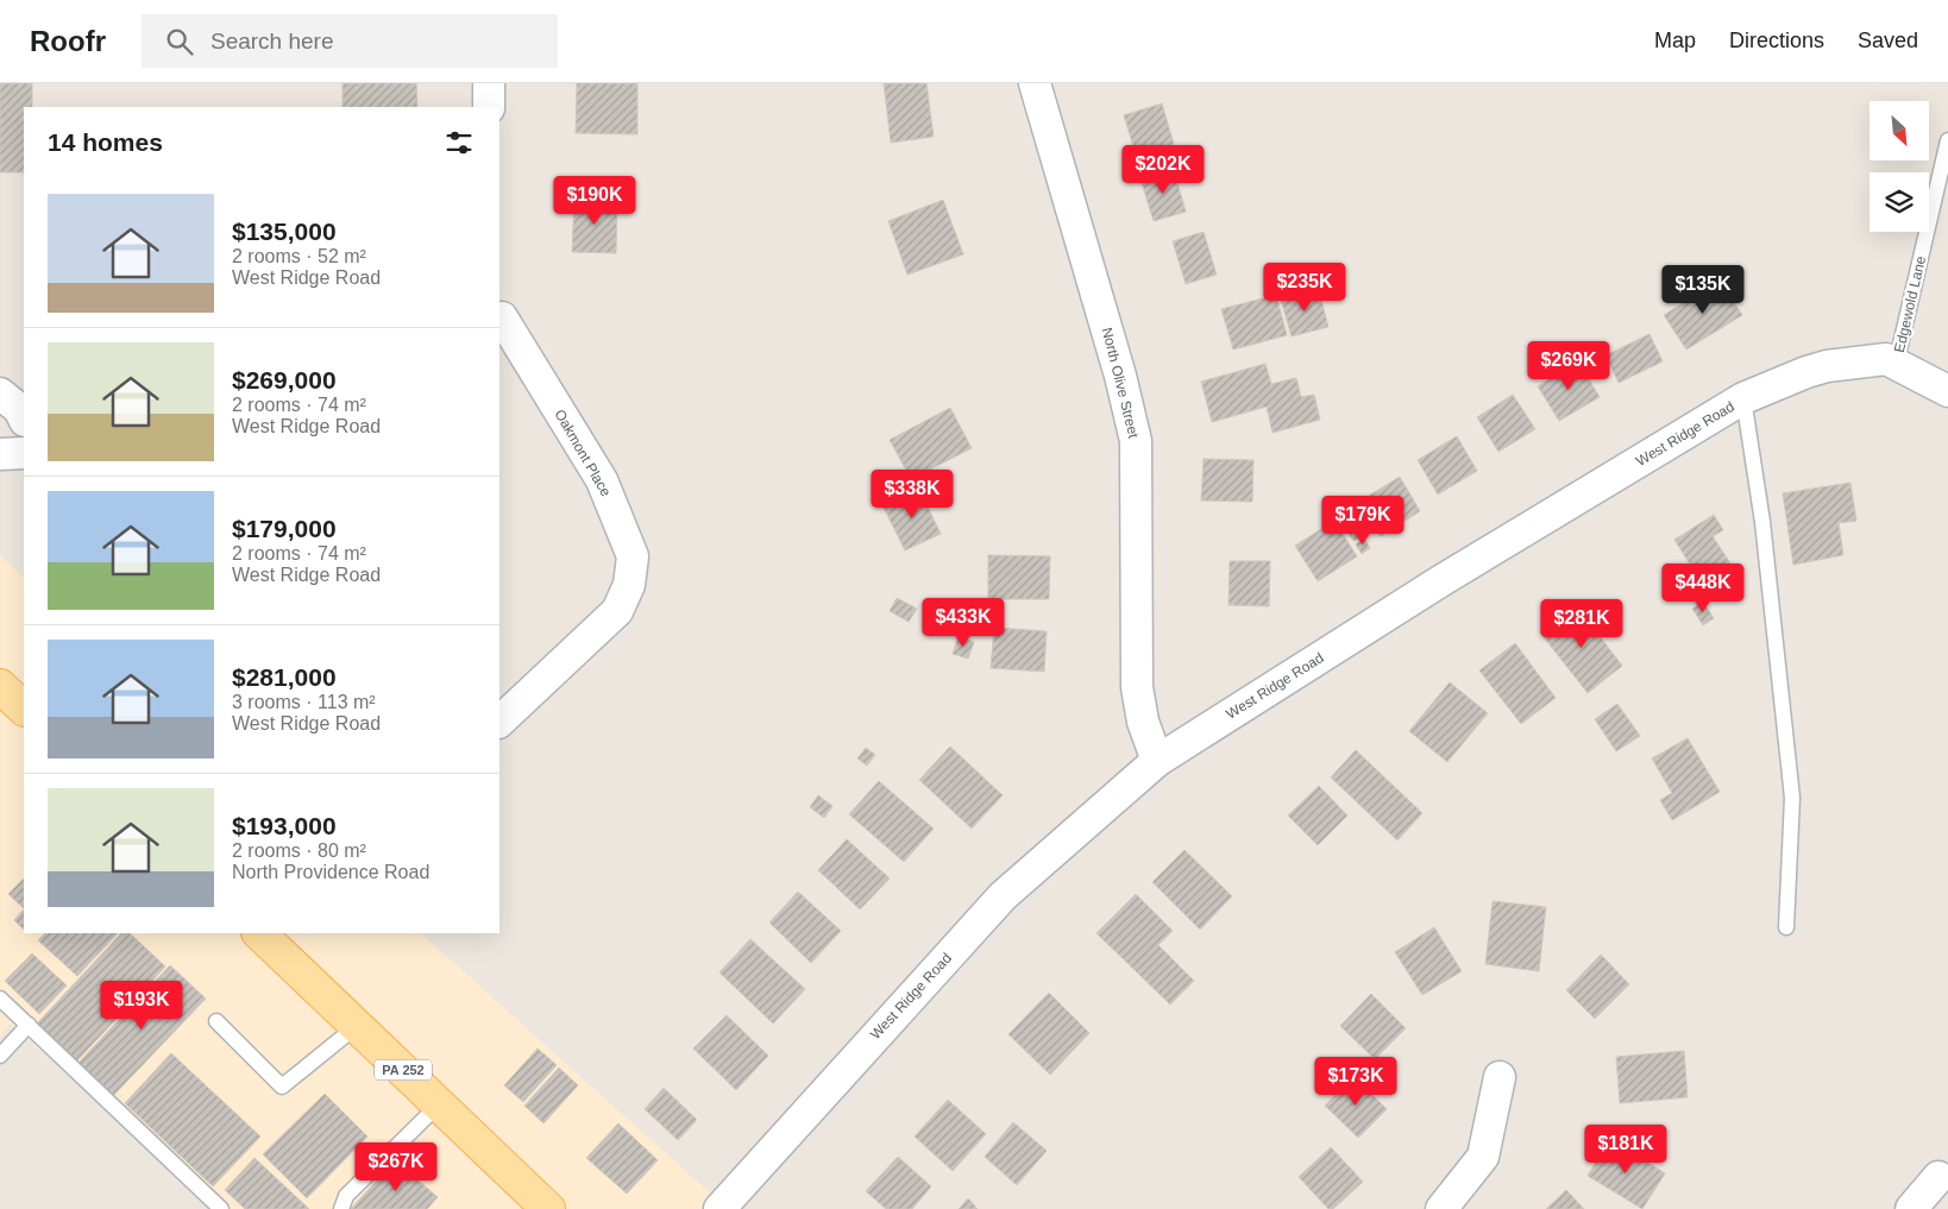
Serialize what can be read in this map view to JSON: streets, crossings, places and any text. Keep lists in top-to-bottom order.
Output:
{
  "streets": {
    "main road": ["PA 252"],
    "street": ["North Olive Street", "West Ridge Road", "Oakmont Place"],
    "lane": ["Edgewold Lane"]
  },
  "crossings": [
    ["Edgewold Lane", "West Ridge Road"],
    ["North Olive Street", "West Ridge Road"]
  ],
  "north": "bottom right",
  "page": {
    "header": "Roofr",
    "search": "Search here",
    "nav": ["Map", "Directions", "Saved"],
    "heading": "14 homes",
    "price": [
      "$202K",
      "$190K",
      "$235K",
      "$135K",
      "$269K",
      "$338K",
      "$179K",
      "$448K",
      "$433K",
      "$281K",
      "$193K",
      "$173K",
      "$181K",
      "$267K"
    ],
    "list": [
      {
        "name": "$135,000",
        "note": "2 rooms · 52 m² · West Ridge Road"
      },
      {
        "name": "$269,000",
        "note": "2 rooms · 74 m² · West Ridge Road"
      },
      {
        "name": "$179,000",
        "note": "2 rooms · 74 m² · West Ridge Road"
      },
      {
        "name": "$281,000",
        "note": "3 rooms · 113 m² · West Ridge Road"
      },
      {
        "name": "$193,000",
        "note": "2 rooms · 80 m² · North Providence Road"
      }
    ]
  }
}
